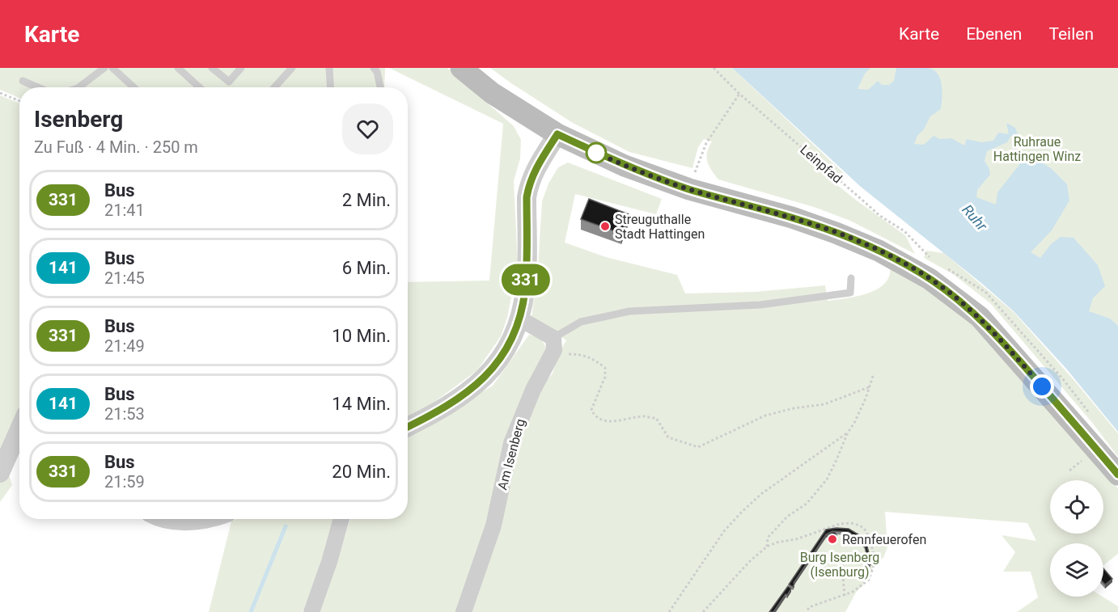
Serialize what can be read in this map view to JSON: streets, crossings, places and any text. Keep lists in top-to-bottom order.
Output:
{
  "streets": {
    "street": ["Am Isenberg"],
    "path": ["Leinpfad"]
  },
  "water": ["Ruhr"],
  "parks": ["Ruhraue Hattingen Winz", "Burg Isenberg (Isenburg)"],
  "places": ["Streuguthalle Stadt Hattingen", "Rennfeuerofen"],
  "lines": ["bus line 331"],
  "page": {
    "header": "Karte",
    "nav": ["Karte", "Ebenen", "Teilen"],
    "on_map": "331",
    "heading": ["Isenberg", "Zu Fuß · 4 Min. · 250 m"],
    "list": [
      {
        "mark": "331",
        "name": "Bus",
        "note": "21:41",
        "value": "2 Min."
      },
      {
        "mark": "141",
        "name": "Bus",
        "note": "21:45",
        "value": "6 Min."
      },
      {
        "mark": "331",
        "name": "Bus",
        "note": "21:49",
        "value": "10 Min."
      },
      {
        "mark": "141",
        "name": "Bus",
        "note": "21:53",
        "value": "14 Min."
      },
      {
        "mark": "331",
        "name": "Bus",
        "note": "21:59",
        "value": "20 Min."
      }
    ]
  }
}
